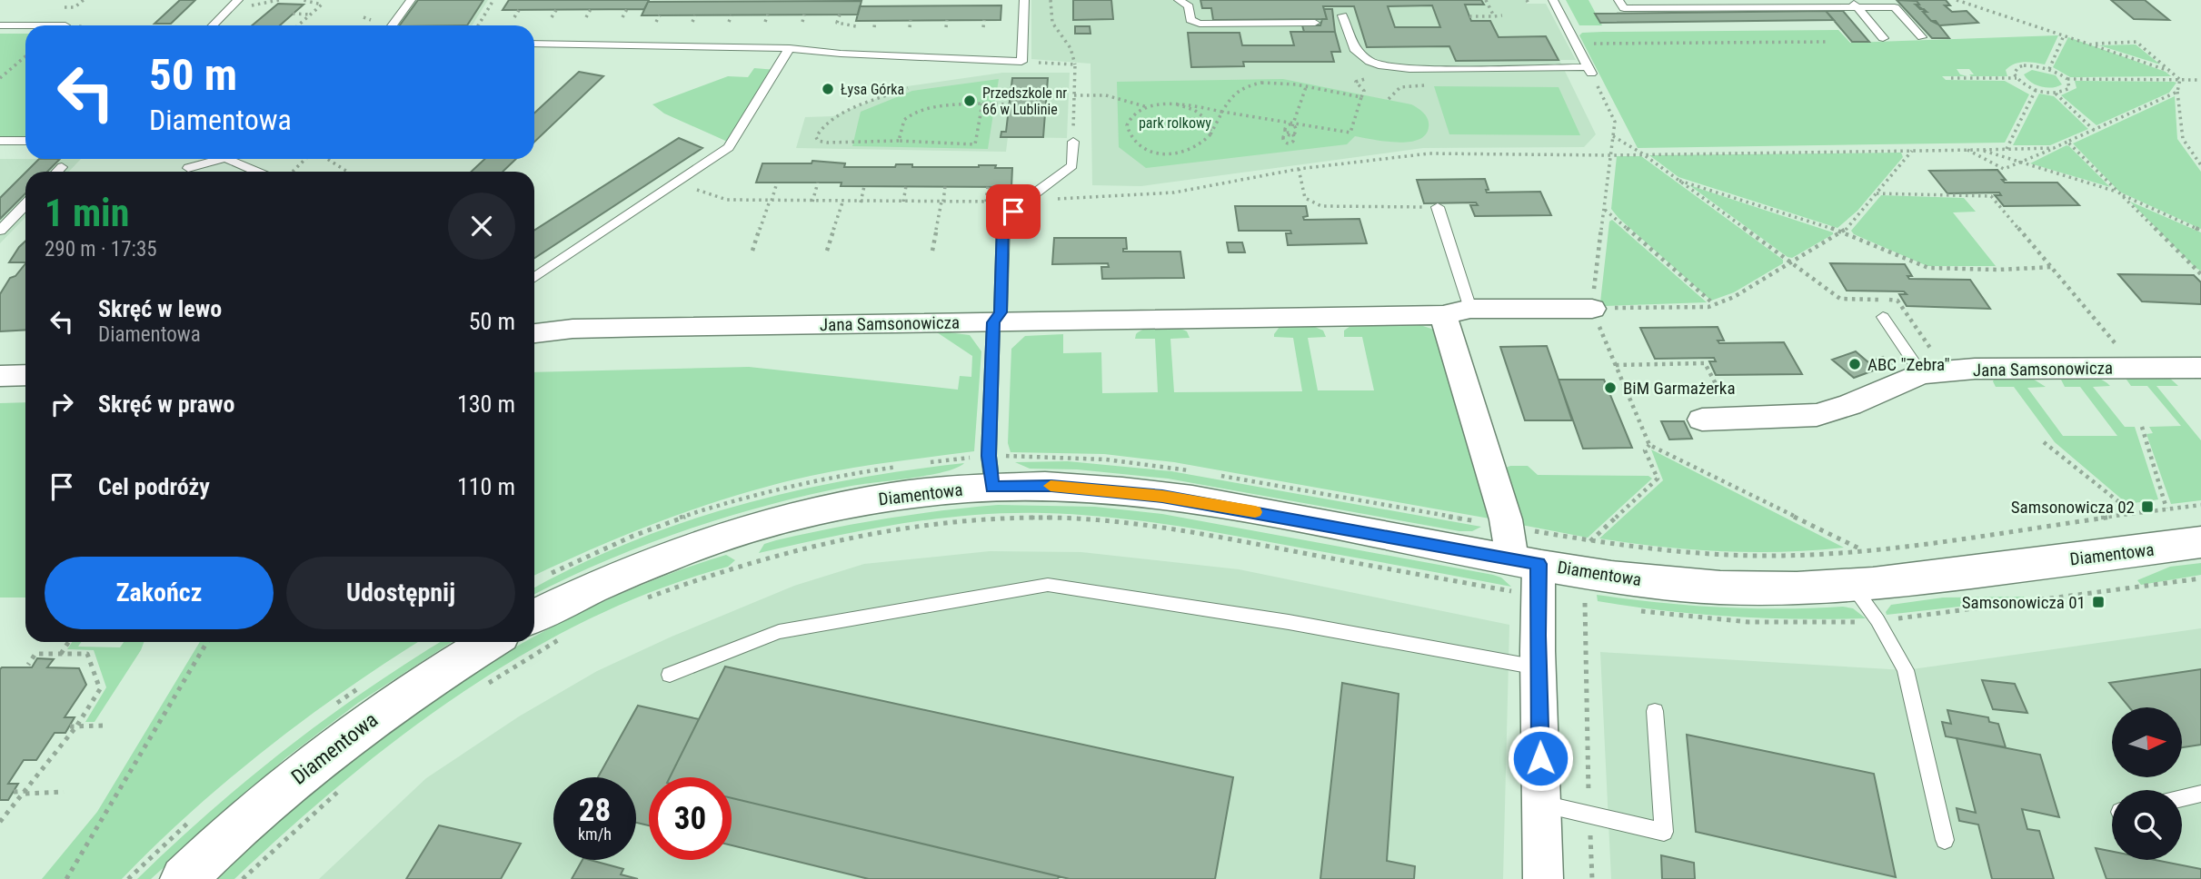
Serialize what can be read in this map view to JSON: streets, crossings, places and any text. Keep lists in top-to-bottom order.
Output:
{
  "streets": {
    "street": ["Jana Samsonowicza", "Diamentowa"]
  },
  "parks": ["park rolkowy"],
  "places": {
    "other": [
      "Łysa Górka",
      "Przedszkole nr 66 w Lublinie",
      "ABC \"Zebra\"",
      "BiM Garmażerka"
    ],
    "transit": ["Samsonowicza 02", "Samsonowicza 01"]
  },
  "north": "right",
  "page": {
    "turn": ["50 m", "Diamentowa"],
    "heading": ["1 min", "290 m · 17:35"],
    "list": [
      {
        "name": "Skręć w lewo",
        "note": "Diamentowa",
        "value": "50 m"
      },
      {
        "name": "Skręć w prawo",
        "value": "130 m"
      },
      {
        "name": "Cel podróży",
        "value": "110 m"
      }
    ],
    "buttons": ["Zakończ", "Udostępnij"],
    "speed": "28 km/h",
    "limit": "30"
  }
}
